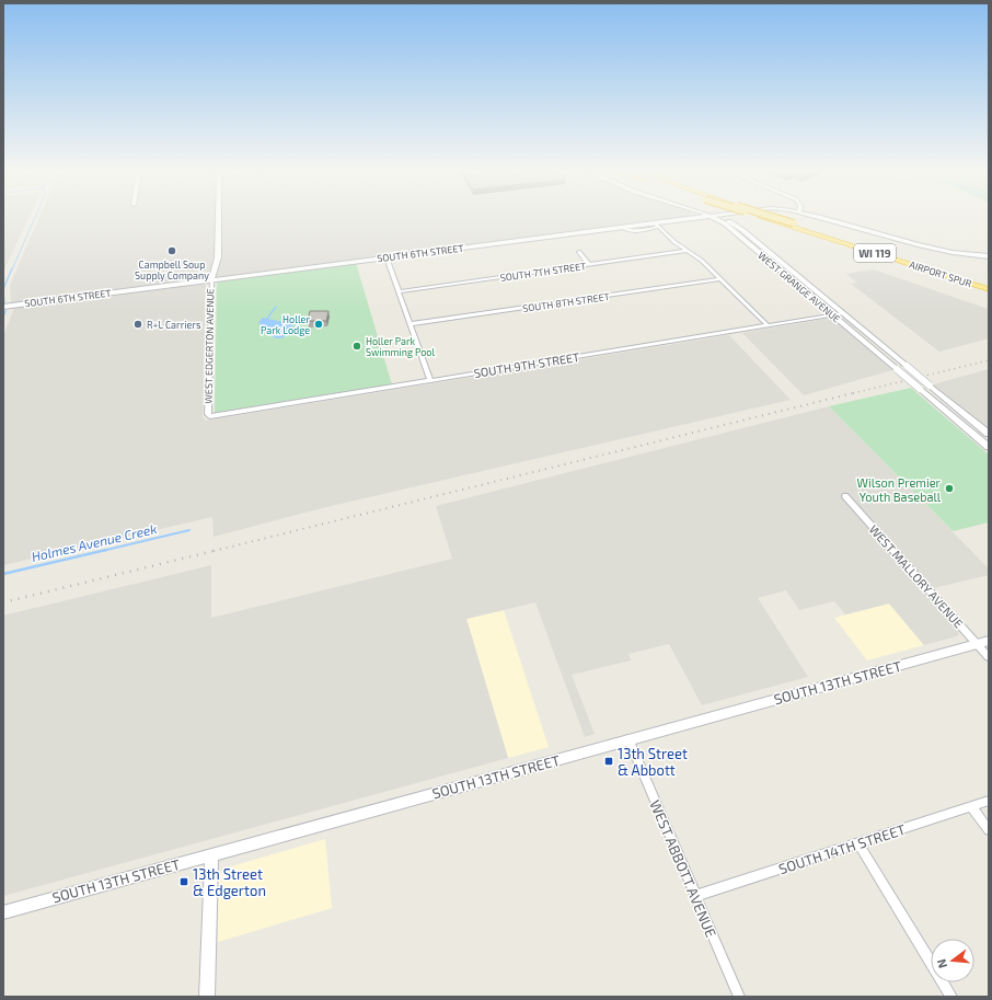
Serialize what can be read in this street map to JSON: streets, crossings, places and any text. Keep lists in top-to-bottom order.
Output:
{
  "streets": {
    "highway": ["WI 119", "AIRPORT SPUR"],
    "street": [
      "SOUTH 6TH STREET",
      "SOUTH 7TH STREET",
      "WEST GRANGE AVENUE",
      "SOUTH 8TH STREET",
      "WEST EDGERTON AVENUE",
      "SOUTH 9TH STREET",
      "WEST MALLORY AVENUE",
      "SOUTH 13TH STREET",
      "SOUTH 14TH STREET",
      "WEST ABBOTT AVENUE"
    ]
  },
  "crossings": [
    ["SOUTH 6TH STREET", "WEST EDGERTON AVENUE"],
    ["WEST GRANGE AVENUE", "SOUTH 9TH STREET"],
    ["WEST EDGERTON AVENUE", "SOUTH 9TH STREET"],
    ["WEST MALLORY AVENUE", "SOUTH 13TH STREET"],
    ["SOUTH 13TH STREET", "WEST ABBOTT AVENUE"],
    ["SOUTH 14TH STREET", "WEST ABBOTT AVENUE"]
  ],
  "water": ["Holmes Avenue Creek"],
  "places": {
    "other": [
      "Campbell Soup Supply Company",
      "R+L Carriers",
      "Holler Park Lodge",
      "Holler Park Swimming Pool",
      "Wilson Premier Youth Baseball"
    ],
    "transit": ["13th Street & Abbott", "13th Street & Edgerton"]
  },
  "north": "left"
}
